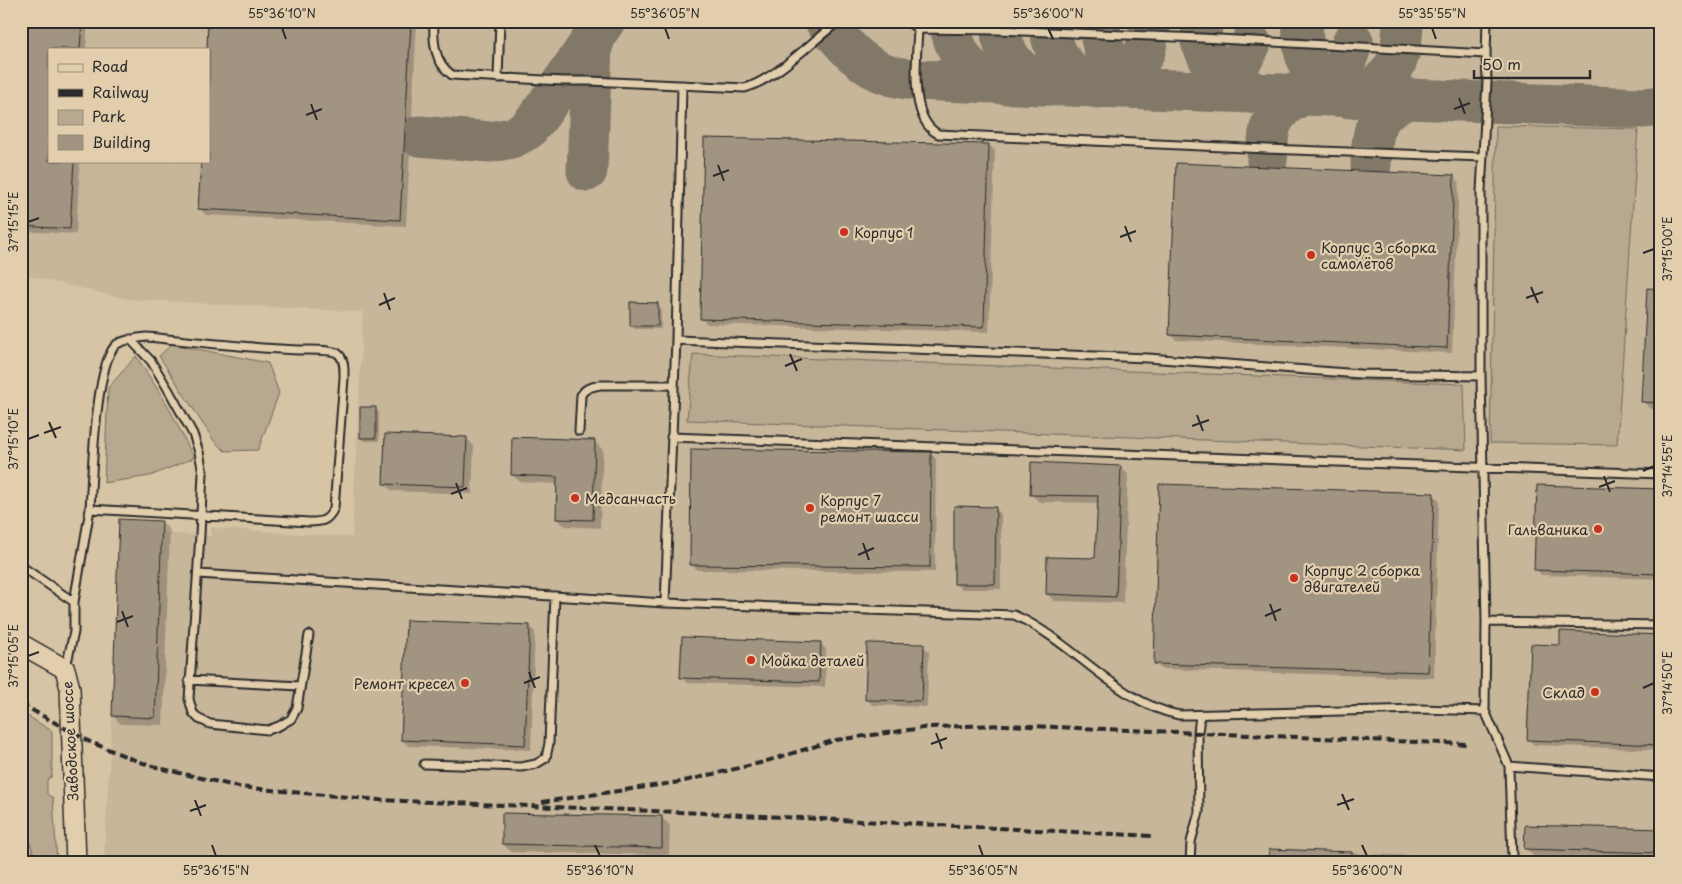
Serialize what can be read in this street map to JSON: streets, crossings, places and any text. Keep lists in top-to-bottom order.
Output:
{
  "streets": {
    "street": ["Заводское шоссе"]
  },
  "places": [
    "Корпус 1",
    "Корпус 3 сборка самолётов",
    "Медсанчасть",
    "Корпус 7 ремонт шасси",
    "Гальваника",
    "Корпус 2 сборка двигателей",
    "Мойка деталей",
    "Ремонт кресел",
    "Склад"
  ],
  "legend": [
    "Road",
    "Railway",
    "Park",
    "Building"
  ],
  "scale_bar": "50 m",
  "coordinates": [
    "55°36'10\"N",
    "55°36'05\"N",
    "55°36'00\"N",
    "55°35'55\"N",
    "37°15'15\"E",
    "37°15'00\"E",
    "37°15'10\"E",
    "37°14'55\"E",
    "37°15'05\"E",
    "37°14'50\"E",
    "55°36'15\"N"
  ]
}
